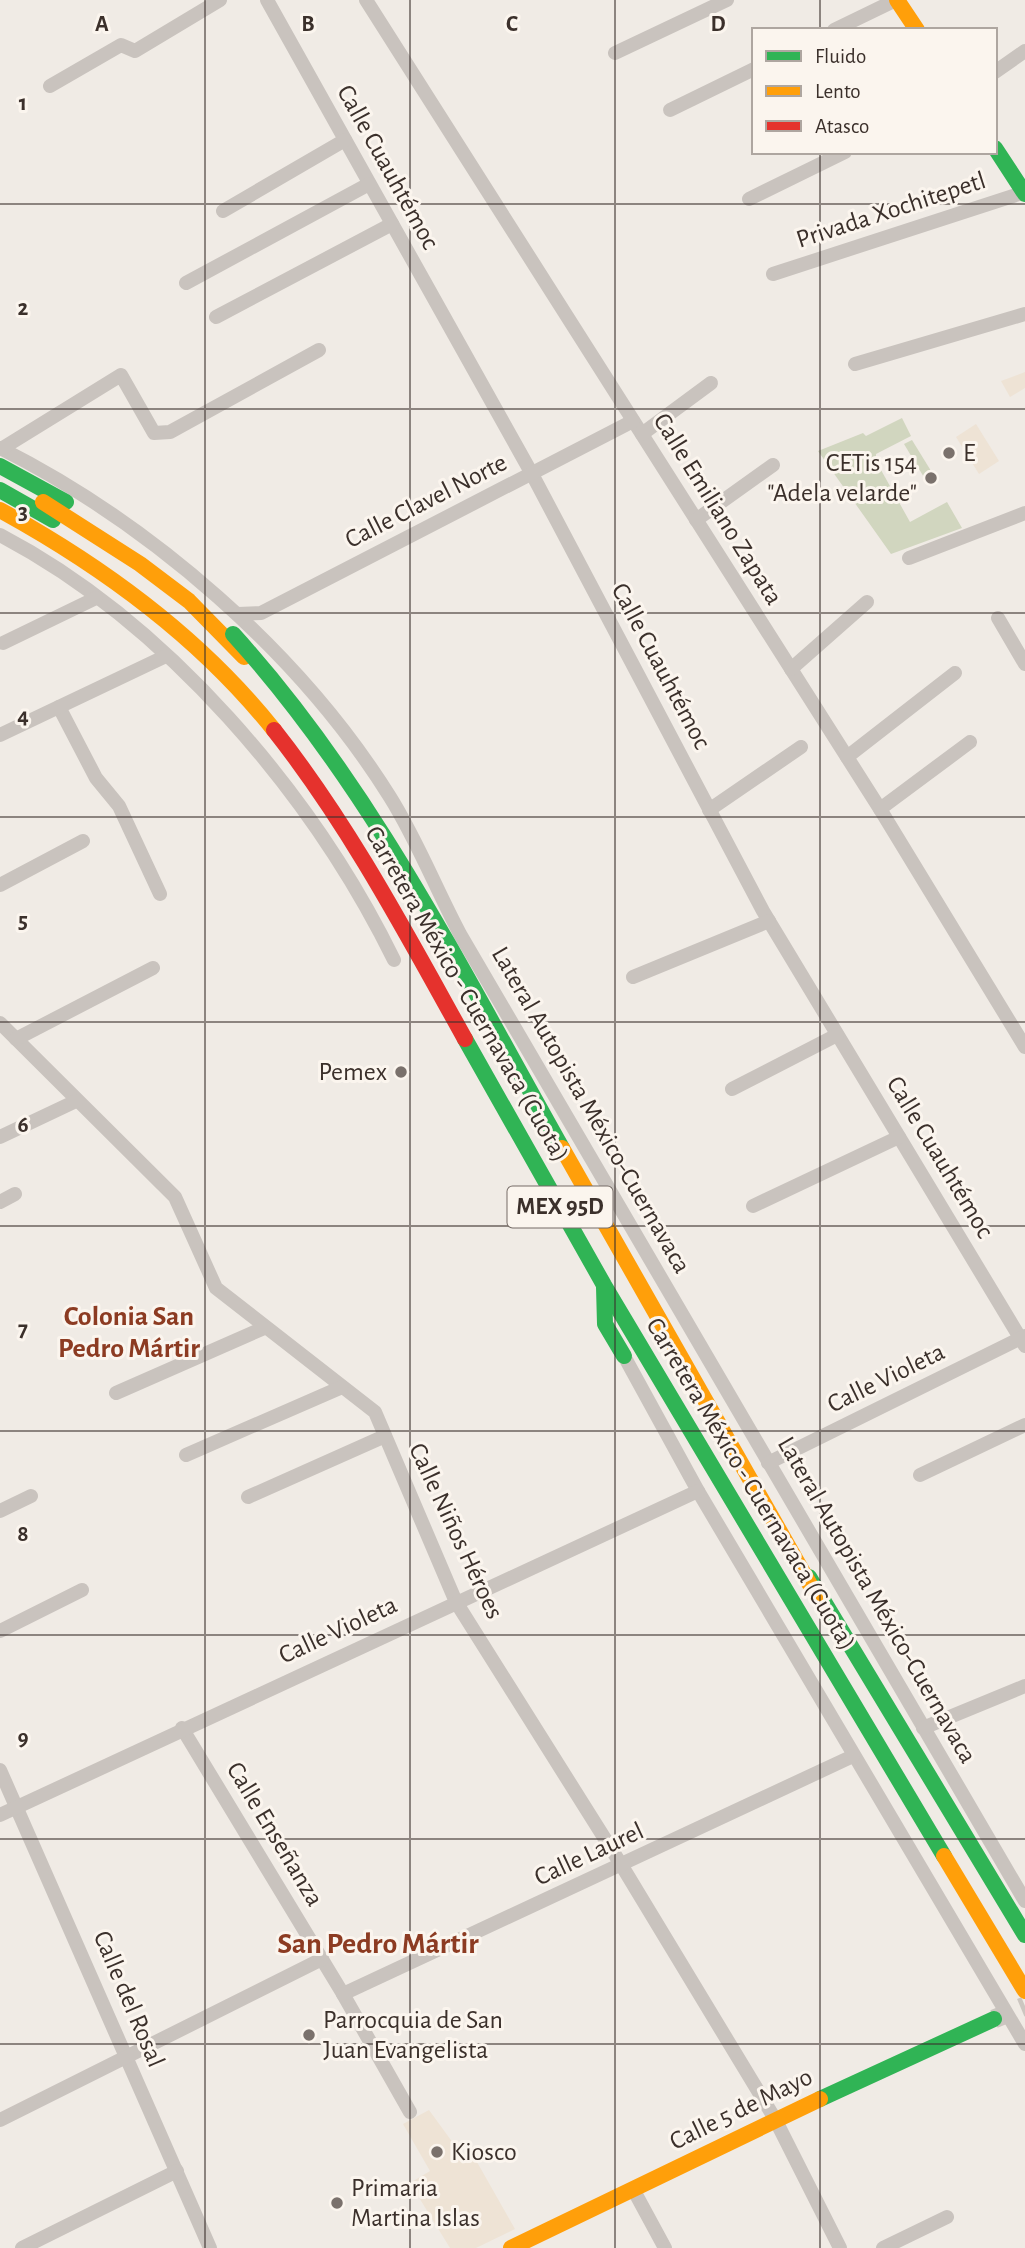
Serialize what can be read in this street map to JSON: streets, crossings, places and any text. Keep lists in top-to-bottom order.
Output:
{
  "streets": {
    "main road": ["Carretera México - Cuernavaca (Cuota)", "MEX 95D", "Calle 5 de Mayo"],
    "street": [
      "Calle Cuauhtémoc",
      "Privada Xochitepetl",
      "Calle Clavel Norte",
      "Calle Emiliano Zapata",
      "Lateral Autopista México-Cuernavaca",
      "Calle Violeta",
      "Calle Niños Héroes",
      "Calle Enseñanza",
      "Calle Laurel",
      "Calle del Rosal"
    ]
  },
  "crossings": [
    ["Calle Cuauhtémoc", "Calle Clavel Norte"],
    ["Calle Cuauhtémoc", "Calle Violeta"],
    ["Calle Clavel Norte", "Calle Emiliano Zapata"],
    ["Calle Clavel Norte", "Lateral Autopista México-Cuernavaca"],
    ["Lateral Autopista México-Cuernavaca", "Calle Violeta"],
    ["Calle Violeta", "Calle Niños Héroes"],
    ["Calle Violeta", "Calle Enseñanza"],
    ["Calle Violeta", "Calle del Rosal"],
    ["Calle Niños Héroes", "Calle Laurel"],
    ["Calle Niños Héroes", "Calle 5 de Mayo"],
    ["Calle Enseñanza", "Calle Laurel"]
  ],
  "districts": ["Colonia San Pedro Mártir", "San Pedro Mártir"],
  "places": [
    "E",
    "CETis 154 \"Adela velarde\"",
    "Pemex",
    "Parrocquia de San Juan Evangelista",
    "Kiosco",
    "Primaria Martina Islas"
  ],
  "legend": ["Fluido", "Lento", "Atasco"],
  "grid": {
    "columns": [
      "A",
      "B",
      "C",
      "D"
    ],
    "rows": [
      "1",
      "2",
      "3",
      "4",
      "5",
      "6",
      "7",
      "8",
      "9"
    ]
  }
}
